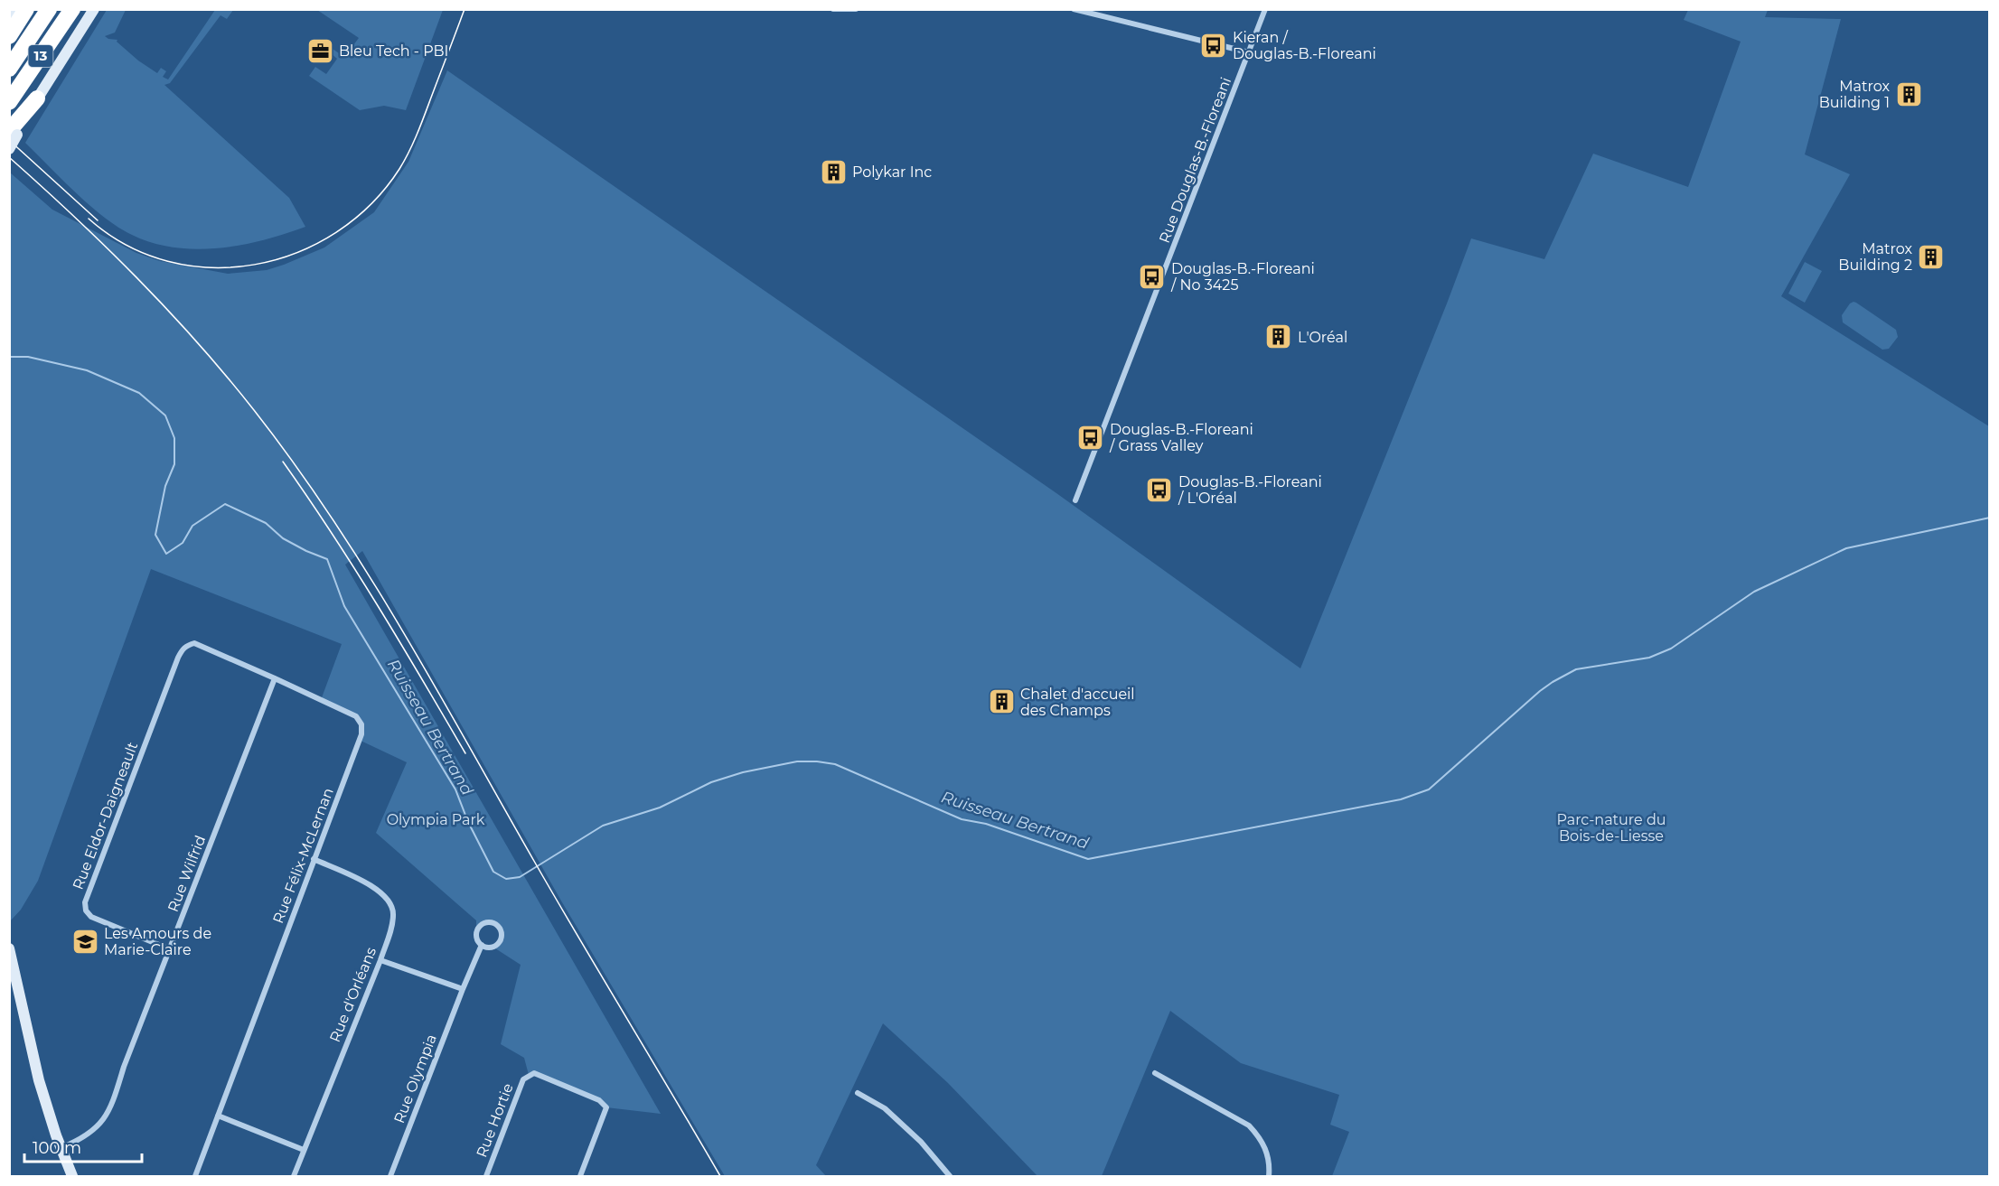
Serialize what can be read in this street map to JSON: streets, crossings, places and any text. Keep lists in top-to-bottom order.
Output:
{
  "streets": {
    "highway": ["13"],
    "street": [
      "Rue Douglas-B.-Floreani",
      "Rue Eldor-Daigneault",
      "Rue Félix-McLernan",
      "Rue Wilfrid",
      "Rue d'Orléans",
      "Rue Olympia",
      "Rue Hortie"
    ]
  },
  "crossings": [
    ["Rue Eldor-Daigneault", "Rue Félix-McLernan"],
    ["Rue Eldor-Daigneault", "Rue Wilfrid"],
    ["Rue Félix-McLernan", "Rue Wilfrid"],
    ["Rue Félix-McLernan", "Rue d'Orléans"]
  ],
  "water": ["Ruisseau Bertrand"],
  "parks": ["Olympia Park", "Parc-nature du Bois-de-Liesse"],
  "places": {
    "bus stop": [
      "Kieran / Douglas-B.-Floreani",
      "Douglas-B.-Floreani / No 3425",
      "Douglas-B.-Floreani / Grass Valley",
      "Douglas-B.-Floreani / L'Oréal"
    ],
    "office": ["Bleu Tech - PBI"],
    "building": [
      "Matrox Building 1",
      "Polykar Inc",
      "Matrox Building 2",
      "L'Oréal",
      "Chalet d'accueil des Champs"
    ],
    "school or university": ["Les Amours de Marie-Claire"]
  },
  "scale_bar": "100 m"
}
